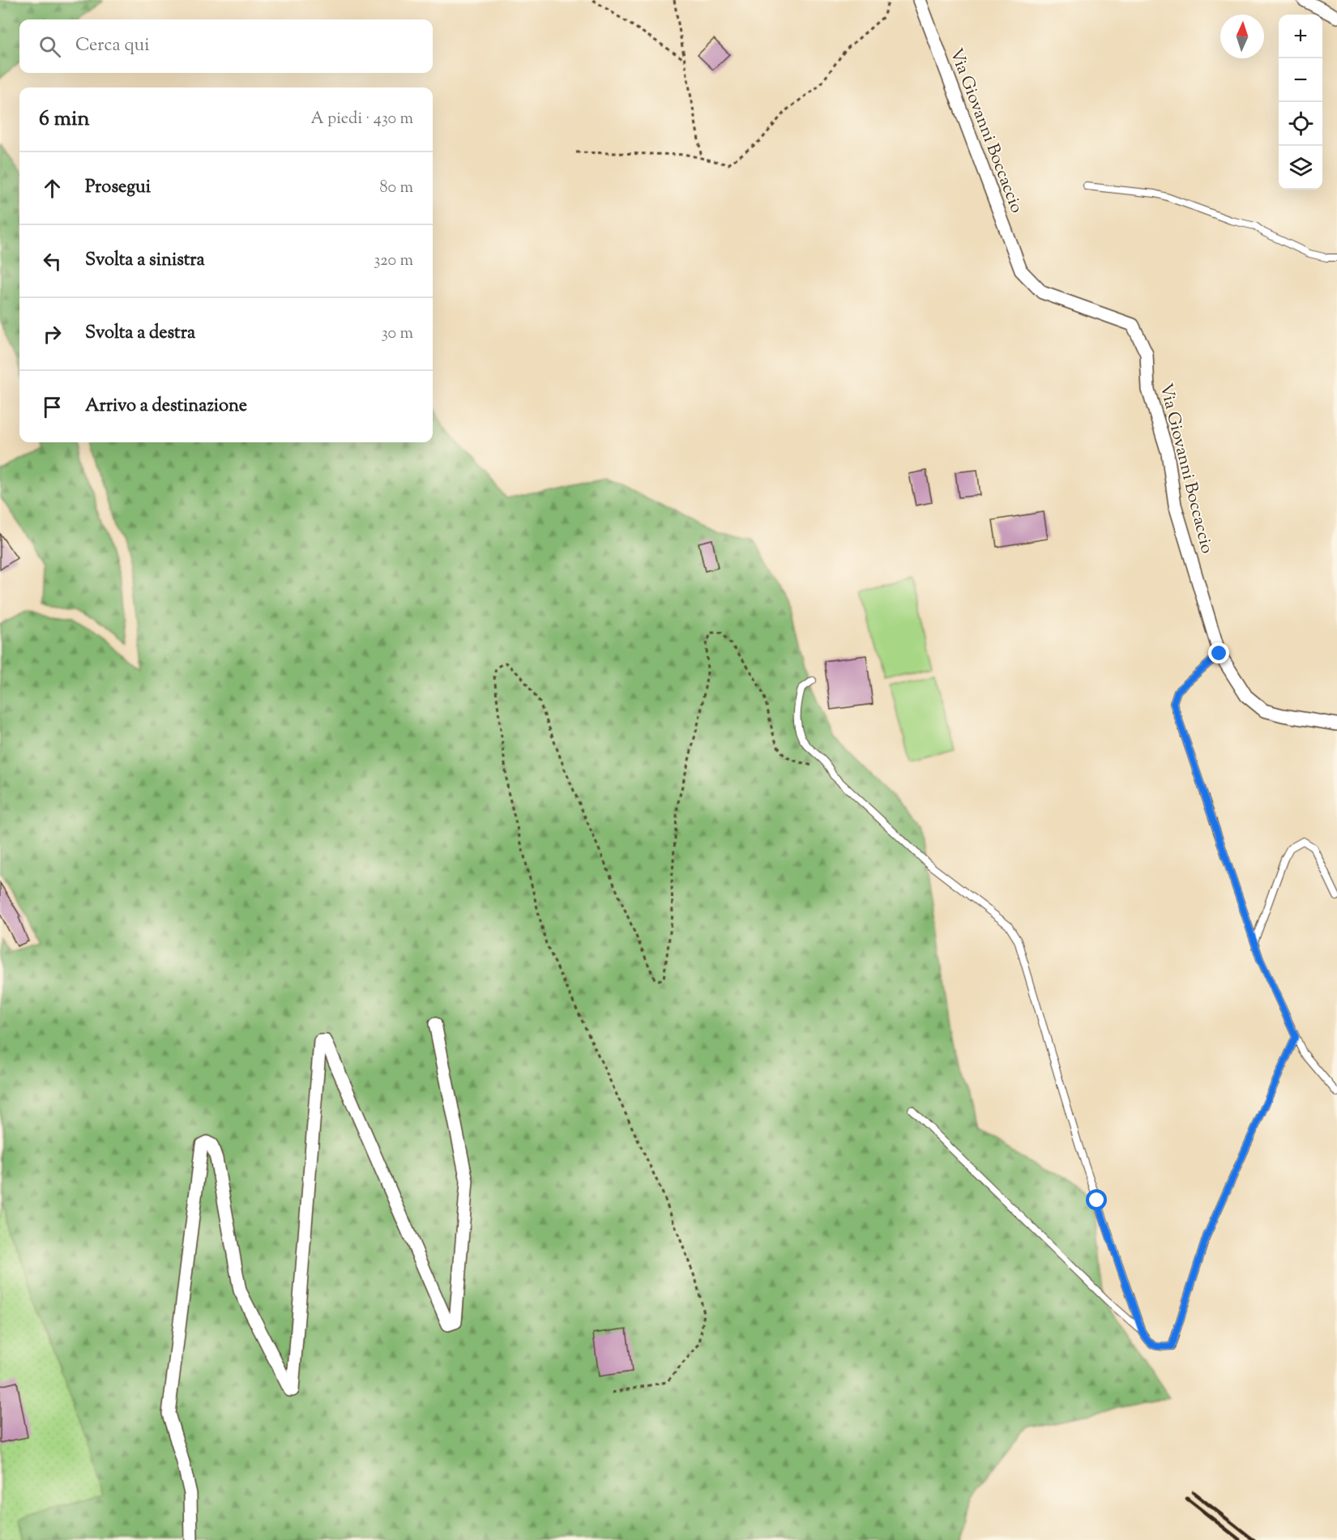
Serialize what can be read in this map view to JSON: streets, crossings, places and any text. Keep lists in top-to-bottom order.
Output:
{
  "streets": {
    "street": ["Via Giovanni Boccaccio"]
  },
  "north": "top",
  "page": {
    "map_buttons": ["+", "−"],
    "search": "Cerca qui",
    "heading": ["6 min", "A piedi · 430 m"],
    "list": [
      ["Prosegui", "80 m"],
      ["Svolta a sinistra", "320 m"],
      ["Svolta a destra", "30 m"],
      "Arrivo a destinazione"
    ]
  }
}
